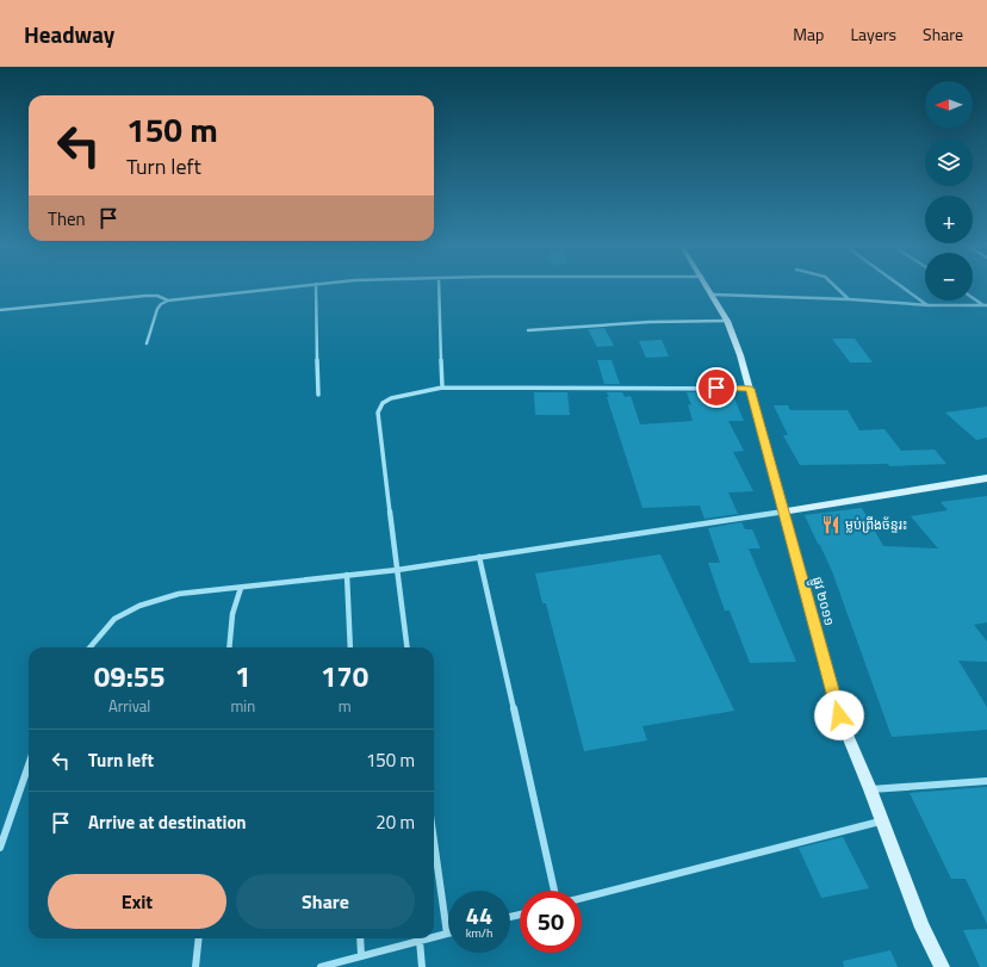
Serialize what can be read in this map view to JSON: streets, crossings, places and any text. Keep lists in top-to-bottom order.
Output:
{
  "streets": {
    "main road": ["ផ្លូវ ២០១១"]
  },
  "places": {
    "restaurant": ["ម្លប់ព្រីងច័ន្ទរះ"]
  },
  "north": "left",
  "page": {
    "header": "Headway",
    "nav": ["Map", "Layers", "Share"],
    "map_buttons": ["+", "−"],
    "turn": ["150 m", "Turn left"],
    "then": "Then",
    "eta": [
      "09:55",
      "Arrival",
      "1",
      "min",
      "170",
      "m"
    ],
    "list": [
      {
        "name": "Turn left",
        "value": "150 m"
      },
      {
        "name": "Arrive at destination",
        "value": "20 m"
      }
    ],
    "buttons": ["Exit", "Share"],
    "speed": "44 km/h",
    "limit": "50"
  }
}
